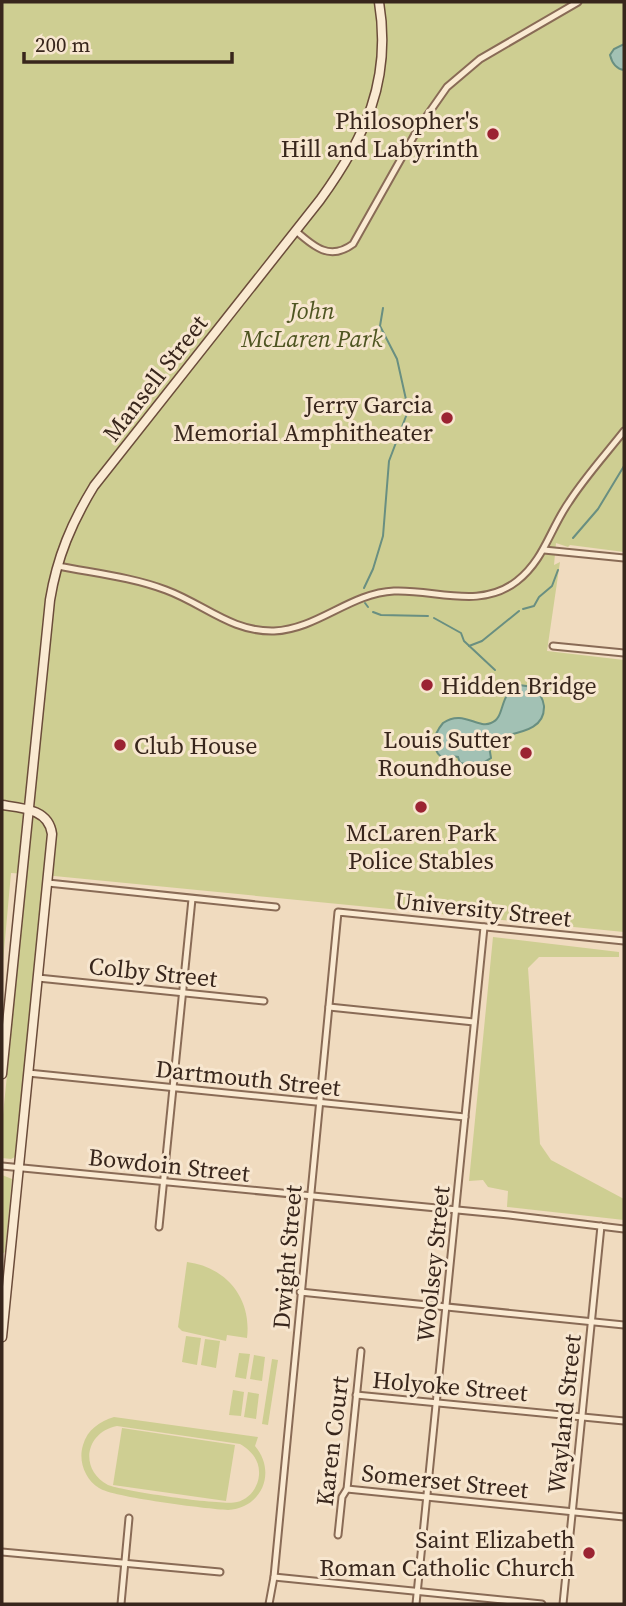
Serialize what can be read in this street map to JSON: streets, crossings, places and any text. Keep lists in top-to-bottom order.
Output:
{
  "streets": {
    "street": [
      "Mansell Street",
      "University Street",
      "Colby Street",
      "Dartmouth Street",
      "Bowdoin Street",
      "Dwight Street",
      "Woolsey Street",
      "Holyoke Street",
      "Wayland Street",
      "Karen Court",
      "Somerset Street"
    ]
  },
  "crossings": [
    ["University Street", "Dwight Street"],
    ["University Street", "Woolsey Street"],
    ["Dartmouth Street", "Dwight Street"],
    ["Dartmouth Street", "Woolsey Street"],
    ["Bowdoin Street", "Dwight Street"],
    ["Bowdoin Street", "Woolsey Street"],
    ["Bowdoin Street", "Wayland Street"],
    ["Woolsey Street", "Holyoke Street"],
    ["Woolsey Street", "Somerset Street"],
    ["Holyoke Street", "Wayland Street"],
    ["Holyoke Street", "Karen Court"],
    ["Wayland Street", "Somerset Street"],
    ["Karen Court", "Somerset Street"]
  ],
  "parks": ["John McLaren Park"],
  "places": [
    "Philosopher's Hill and Labyrinth",
    "Jerry Garcia Memorial Amphitheater",
    "Hidden Bridge",
    "Club House",
    "Louis Sutter Roundhouse",
    "McLaren Park Police Stables",
    "Saint Elizabeth Roman Catholic Church"
  ],
  "scale_bar": "200 m"
}
